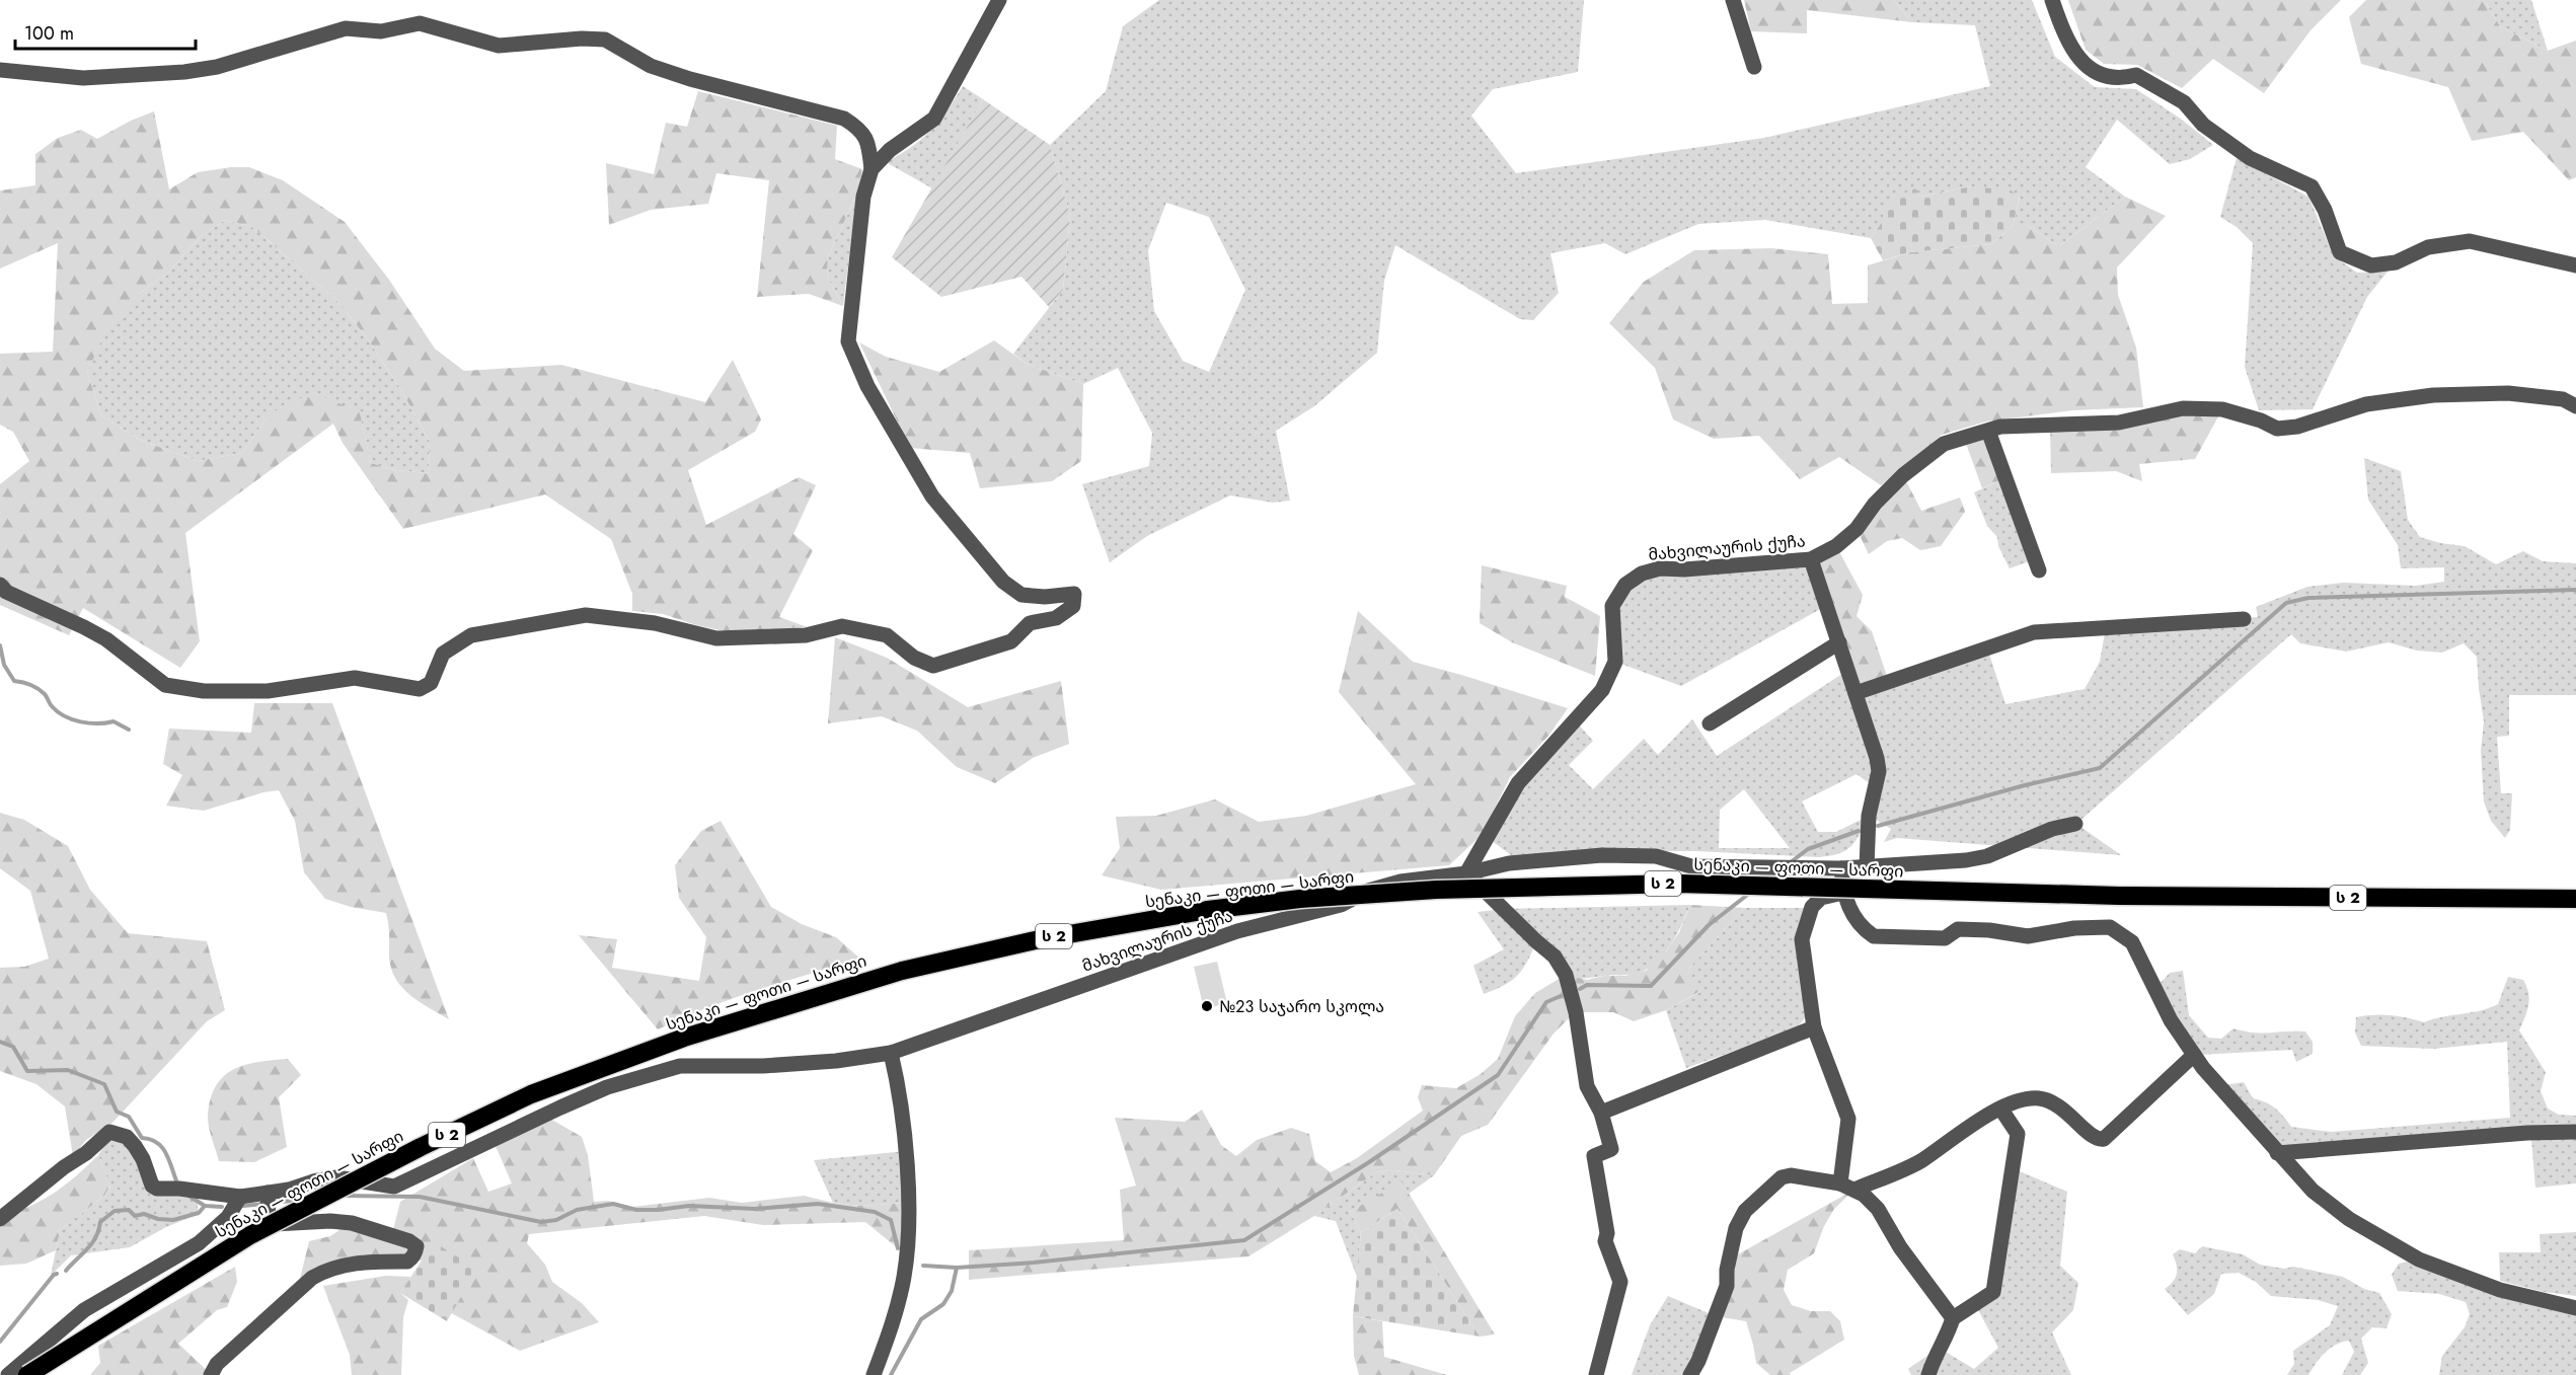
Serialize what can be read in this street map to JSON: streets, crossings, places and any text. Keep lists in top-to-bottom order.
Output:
{
  "streets": {
    "highway": ["სენაკი — ფოთი — სარფი", "ს 2"],
    "street": ["მახვილაურის ქუჩა"]
  },
  "places": ["№23 საჯარო სკოლა"],
  "scale_bar": "100 m"
}
